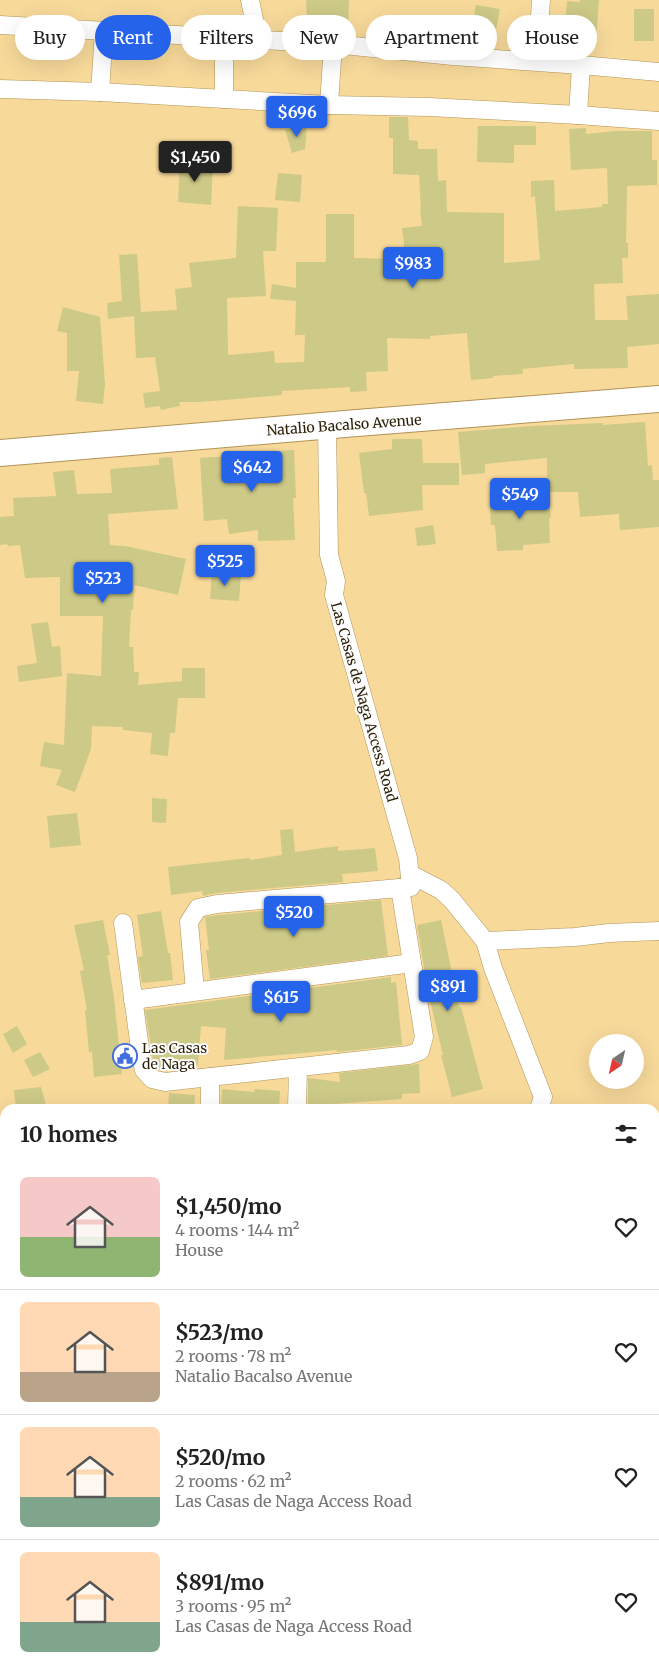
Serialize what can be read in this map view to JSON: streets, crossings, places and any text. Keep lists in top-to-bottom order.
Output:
{
  "streets": {
    "highway": ["Natalio Bacalso Avenue"],
    "street": ["Las Casas de Naga Access Road"]
  },
  "crossings": [
    ["Natalio Bacalso Avenue", "Las Casas de Naga Access Road"]
  ],
  "places": {
    "public building": ["Las Casas de Naga"]
  },
  "north": "bottom left",
  "page": {
    "chip": [
      "Buy",
      "Rent",
      "Filters",
      "New",
      "Apartment",
      "House"
    ],
    "price": [
      "$696",
      "$1,450",
      "$983",
      "$642",
      "$549",
      "$525",
      "$523",
      "$520",
      "$891",
      "$615"
    ],
    "heading": "10 homes",
    "list": [
      {
        "name": "$1,450/mo",
        "note": "4 rooms · 144 m² · House"
      },
      {
        "name": "$523/mo",
        "note": "2 rooms · 78 m² · Natalio Bacalso Avenue"
      },
      {
        "name": "$520/mo",
        "note": "2 rooms · 62 m² · Las Casas de Naga Access Road"
      },
      {
        "name": "$891/mo",
        "note": "3 rooms · 95 m² · Las Casas de Naga Access Road"
      }
    ]
  }
}
